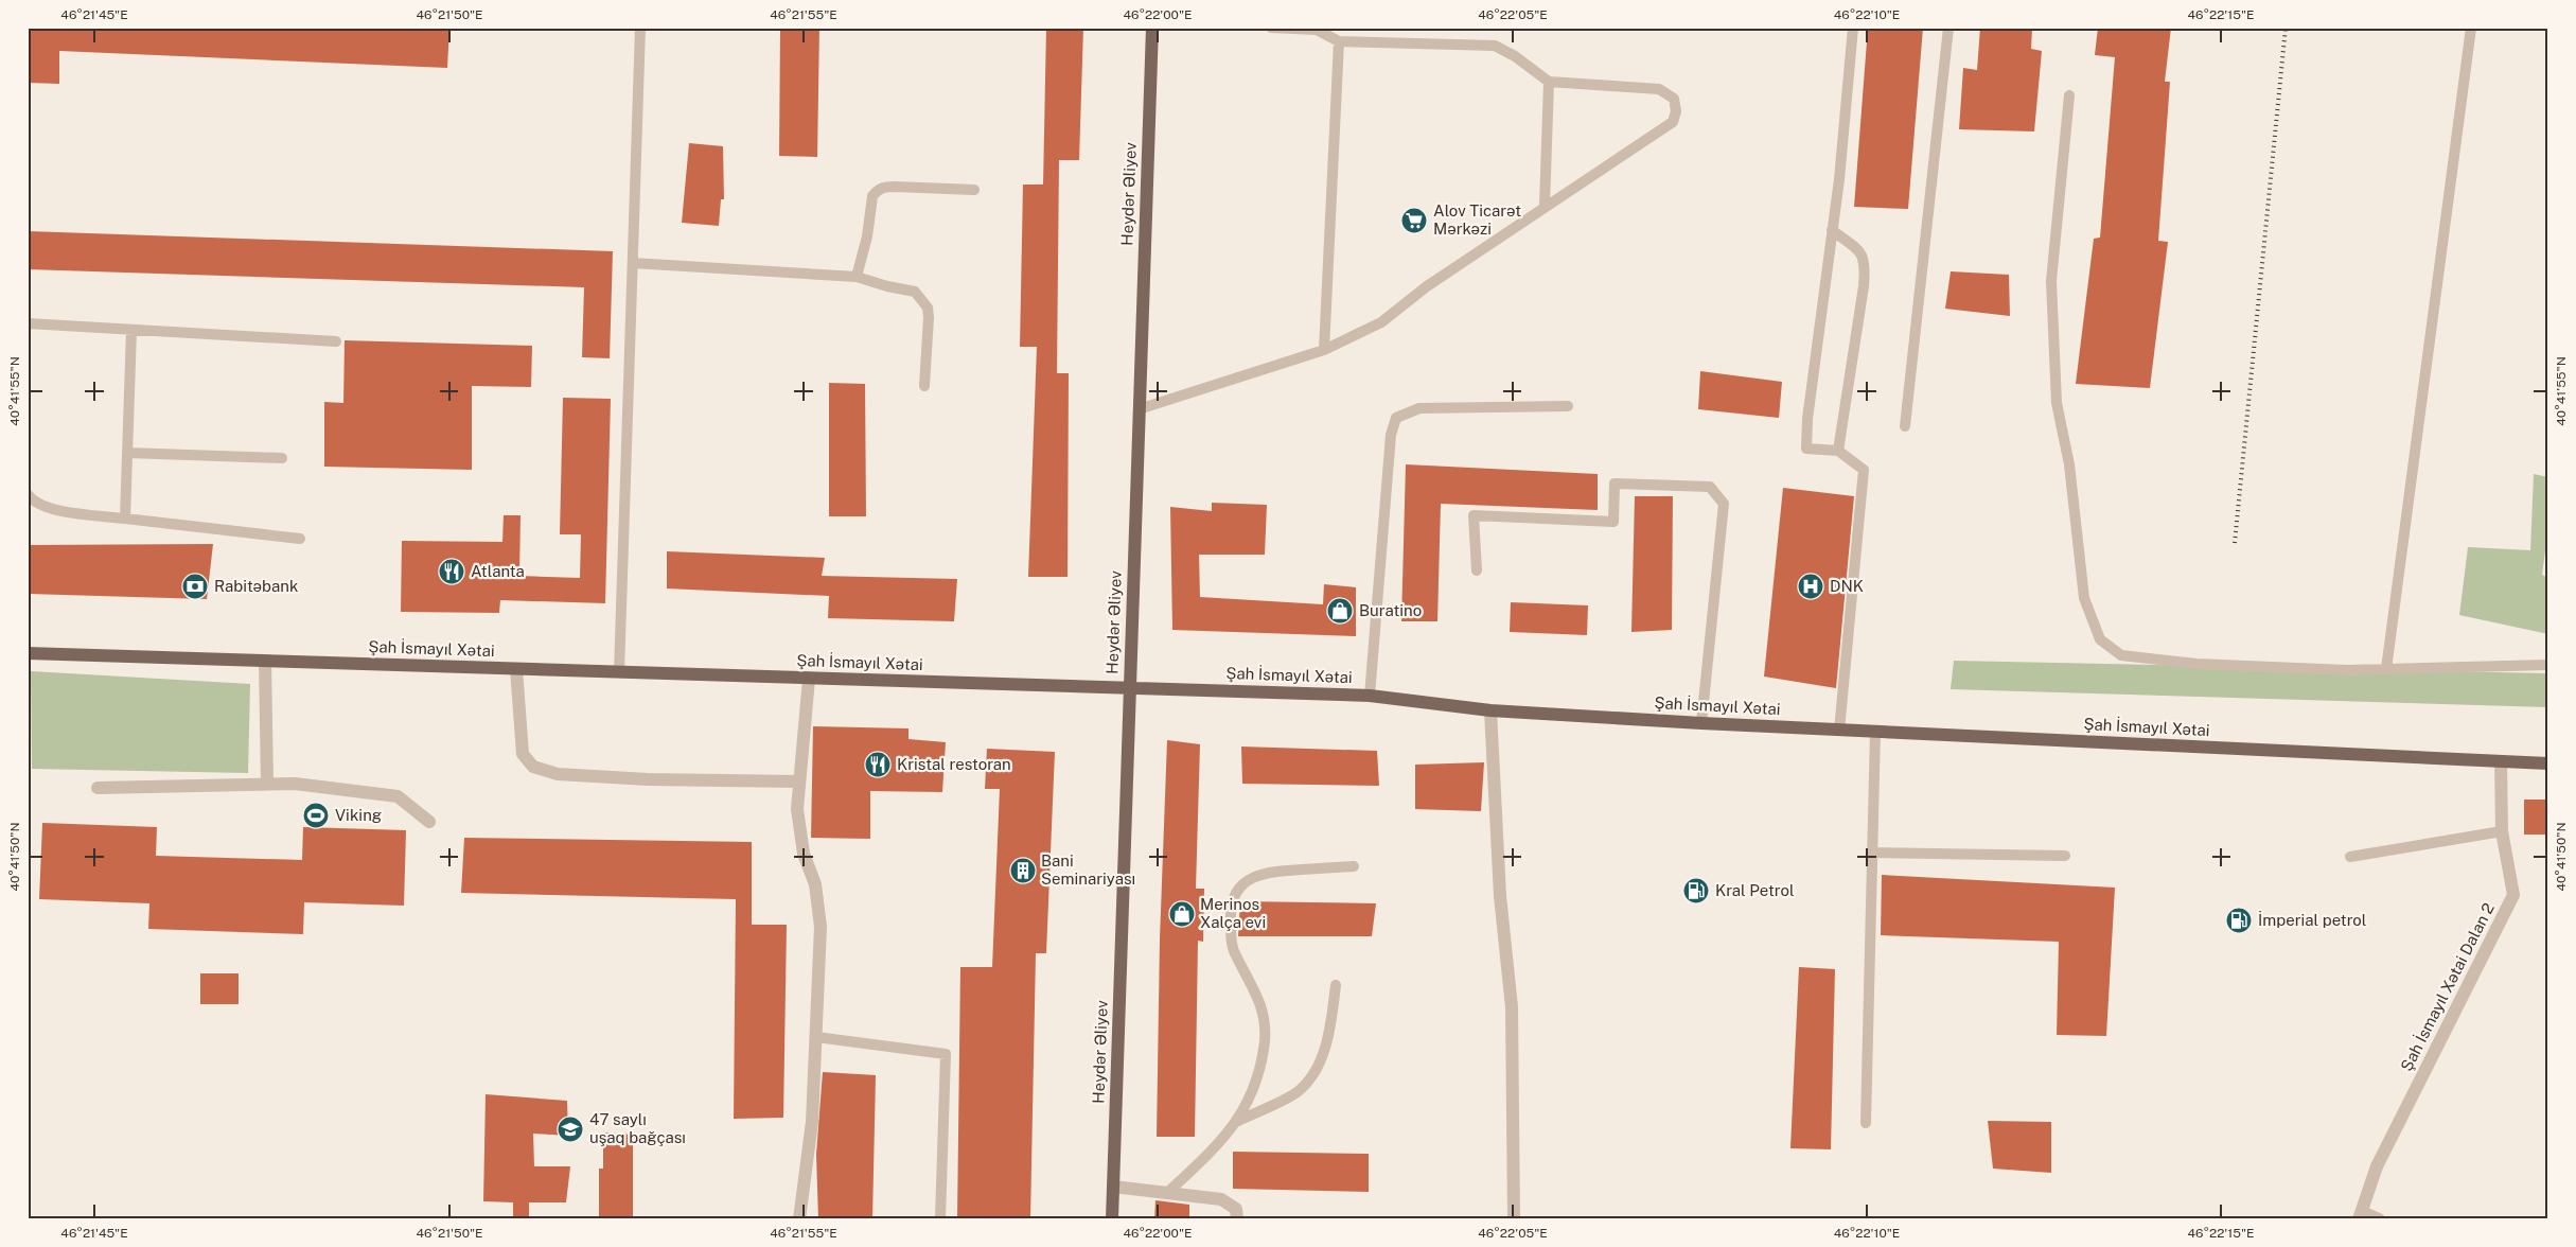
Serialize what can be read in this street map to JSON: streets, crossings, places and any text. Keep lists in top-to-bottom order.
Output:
{
  "streets": {
    "main road": ["Heydər Əliyev", "Şah İsmayıl Xətai"],
    "street": ["Şah İsmayıl Xətai Dalan 2"]
  },
  "crossings": [
    ["Heydər Əliyev", "Şah İsmayıl Xətai"],
    ["Şah İsmayıl Xətai", "Şah İsmayıl Xətai Dalan 2"]
  ],
  "places": {
    "supermarket": ["Alov Ticarət Mərkəzi"],
    "restaurant": ["Atlanta", "Kristal restoran"],
    "bank": ["Rabitəbank"],
    "hospital": ["DNK"],
    "shop": ["Buratino", "Merinos Xalça evi"],
    "sports": ["Viking"],
    "building": ["Bani Seminariyası"],
    "fuel station": ["Kral Petrol", "İmperial petrol"],
    "school or university": ["47 saylı uşaq bağçası"]
  },
  "coordinates": [
    "46°21'45\"E",
    "46°21'50\"E",
    "46°21'55\"E",
    "46°22'00\"E",
    "46°22'05\"E",
    "46°22'10\"E",
    "46°22'15\"E",
    "40°41'55\"N",
    "40°41'50\"N"
  ]
}
